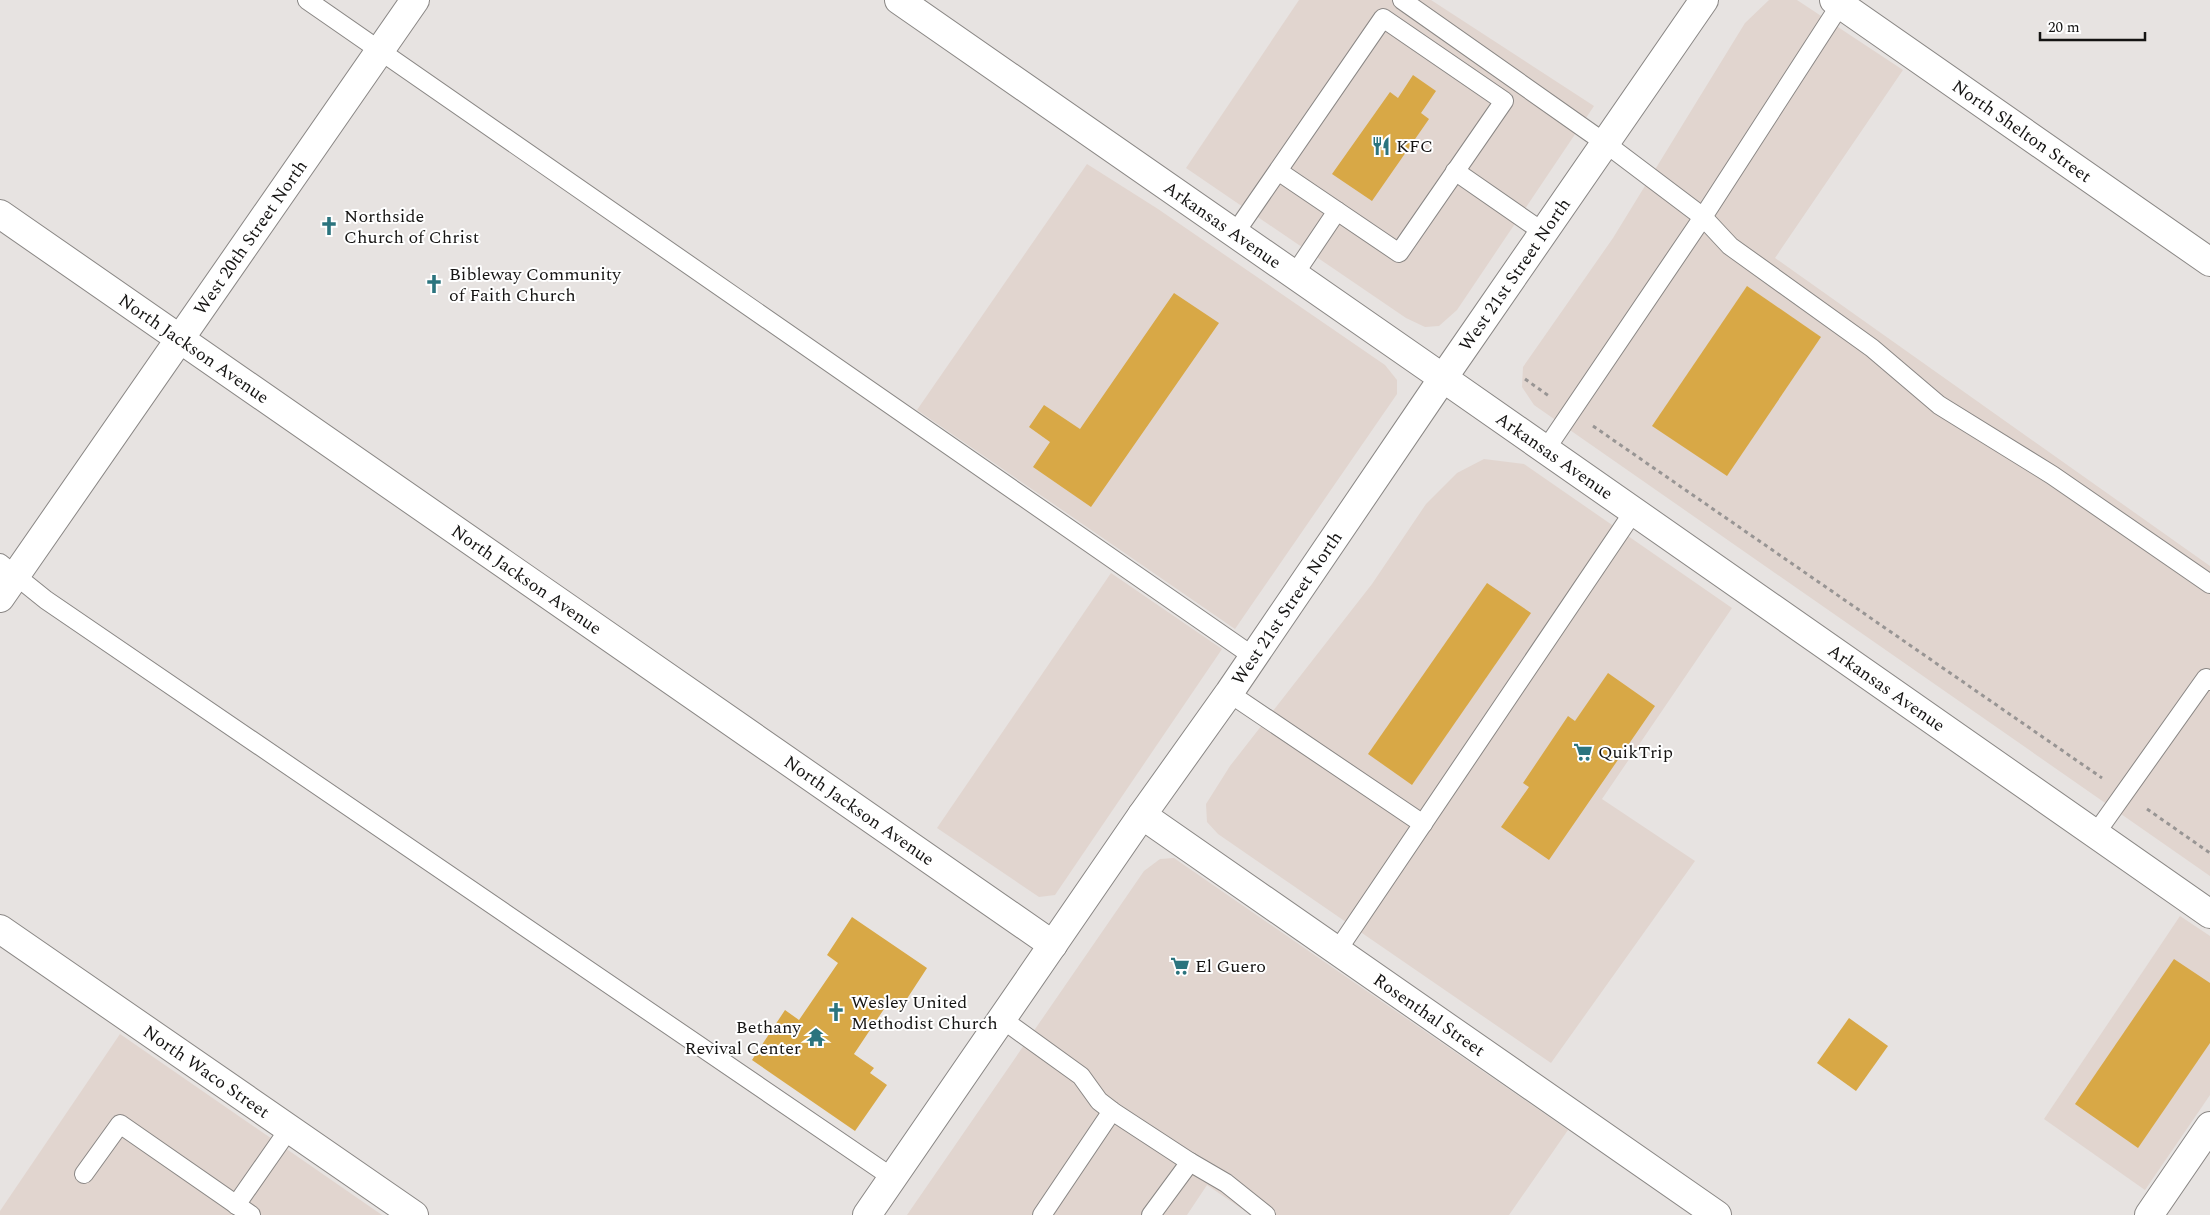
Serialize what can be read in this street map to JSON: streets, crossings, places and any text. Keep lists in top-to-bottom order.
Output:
{
  "streets": {
    "street": [
      "North Shelton Street",
      "Arkansas Avenue",
      "West 20th Street North",
      "West 21st Street North",
      "North Jackson Avenue",
      "Rosenthal Street",
      "North Waco Street"
    ]
  },
  "crossings": [
    ["Arkansas Avenue", "West 21st Street North"],
    ["West 20th Street North", "North Jackson Avenue"],
    ["West 21st Street North", "North Jackson Avenue"],
    ["West 21st Street North", "Rosenthal Street"]
  ],
  "places": {
    "restaurant": ["KFC"],
    "church": ["Northside Church of Christ", "Bibleway Community of Faith Church", "Wesley United Methodist Church"],
    "supermarket": ["QuikTrip", "El Guero"],
    "temple": ["Bethany Revival Center"]
  },
  "scale_bar": "20 m"
}
